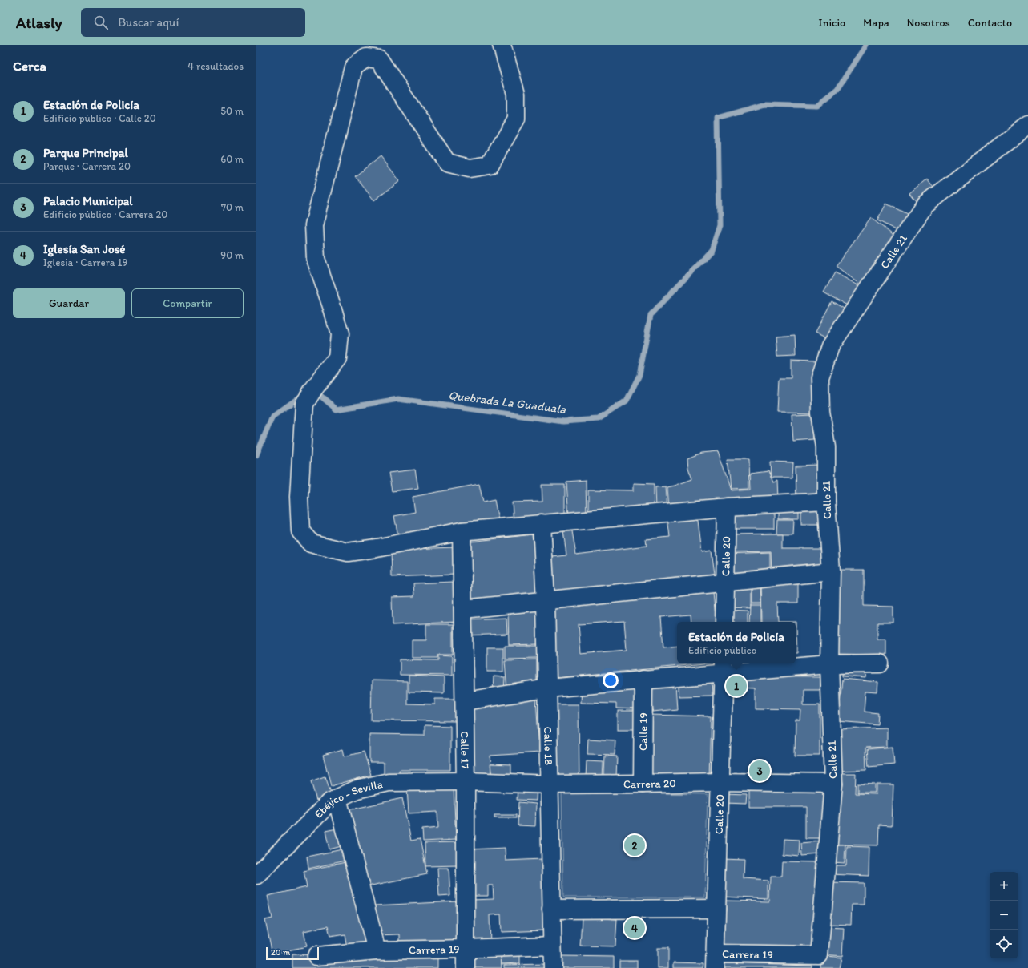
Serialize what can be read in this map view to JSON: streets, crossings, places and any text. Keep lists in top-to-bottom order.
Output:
{
  "streets": {
    "street": [
      "Calle 21",
      "Calle 20",
      "Calle 19",
      "Calle 18",
      "Calle 17",
      "Carrera 20",
      "Ebéjico - Sevilla",
      "Carrera 19"
    ]
  },
  "crossings": [
    ["Calle 21", "Carrera 20"],
    ["Calle 21", "Carrera 19"],
    ["Calle 20", "Carrera 20"],
    ["Calle 20", "Carrera 19"],
    ["Calle 19", "Carrera 20"],
    ["Calle 18", "Carrera 20"],
    ["Calle 18", "Carrera 19"],
    ["Calle 17", "Carrera 20"],
    ["Calle 17", "Ebéjico - Sevilla"],
    ["Calle 17", "Carrera 19"],
    ["Carrera 20", "Ebéjico - Sevilla"]
  ],
  "water": ["Quebrada La Guaduala"],
  "scale_bar": "20 m",
  "page": {
    "header": "Atlasly",
    "search": "Buscar aquí",
    "nav": [
      "Inicio",
      "Mapa",
      "Nosotros",
      "Contacto"
    ],
    "heading": ["Cerca", "4 resultados"],
    "list": [
      {
        "mark": "1",
        "name": "Estación de Policía",
        "note": "Edificio público · Calle 20",
        "value": "50 m"
      },
      {
        "mark": "2",
        "name": "Parque Principal",
        "note": "Parque · Carrera 20",
        "value": "60 m"
      },
      {
        "mark": "3",
        "name": "Palacio Municipal",
        "note": "Edificio público · Carrera 20",
        "value": "70 m"
      },
      {
        "mark": "4",
        "name": "Iglesía San José",
        "note": "Iglesia · Carrera 19",
        "value": "90 m"
      }
    ],
    "buttons": ["Guardar", "Compartir"],
    "popup": ["Estación de Policía", "Edificio público"],
    "pins": [
      "1",
      "3",
      "2",
      "4"
    ],
    "map_buttons": ["+", "−"],
    "scale": "20 m"
  }
}
